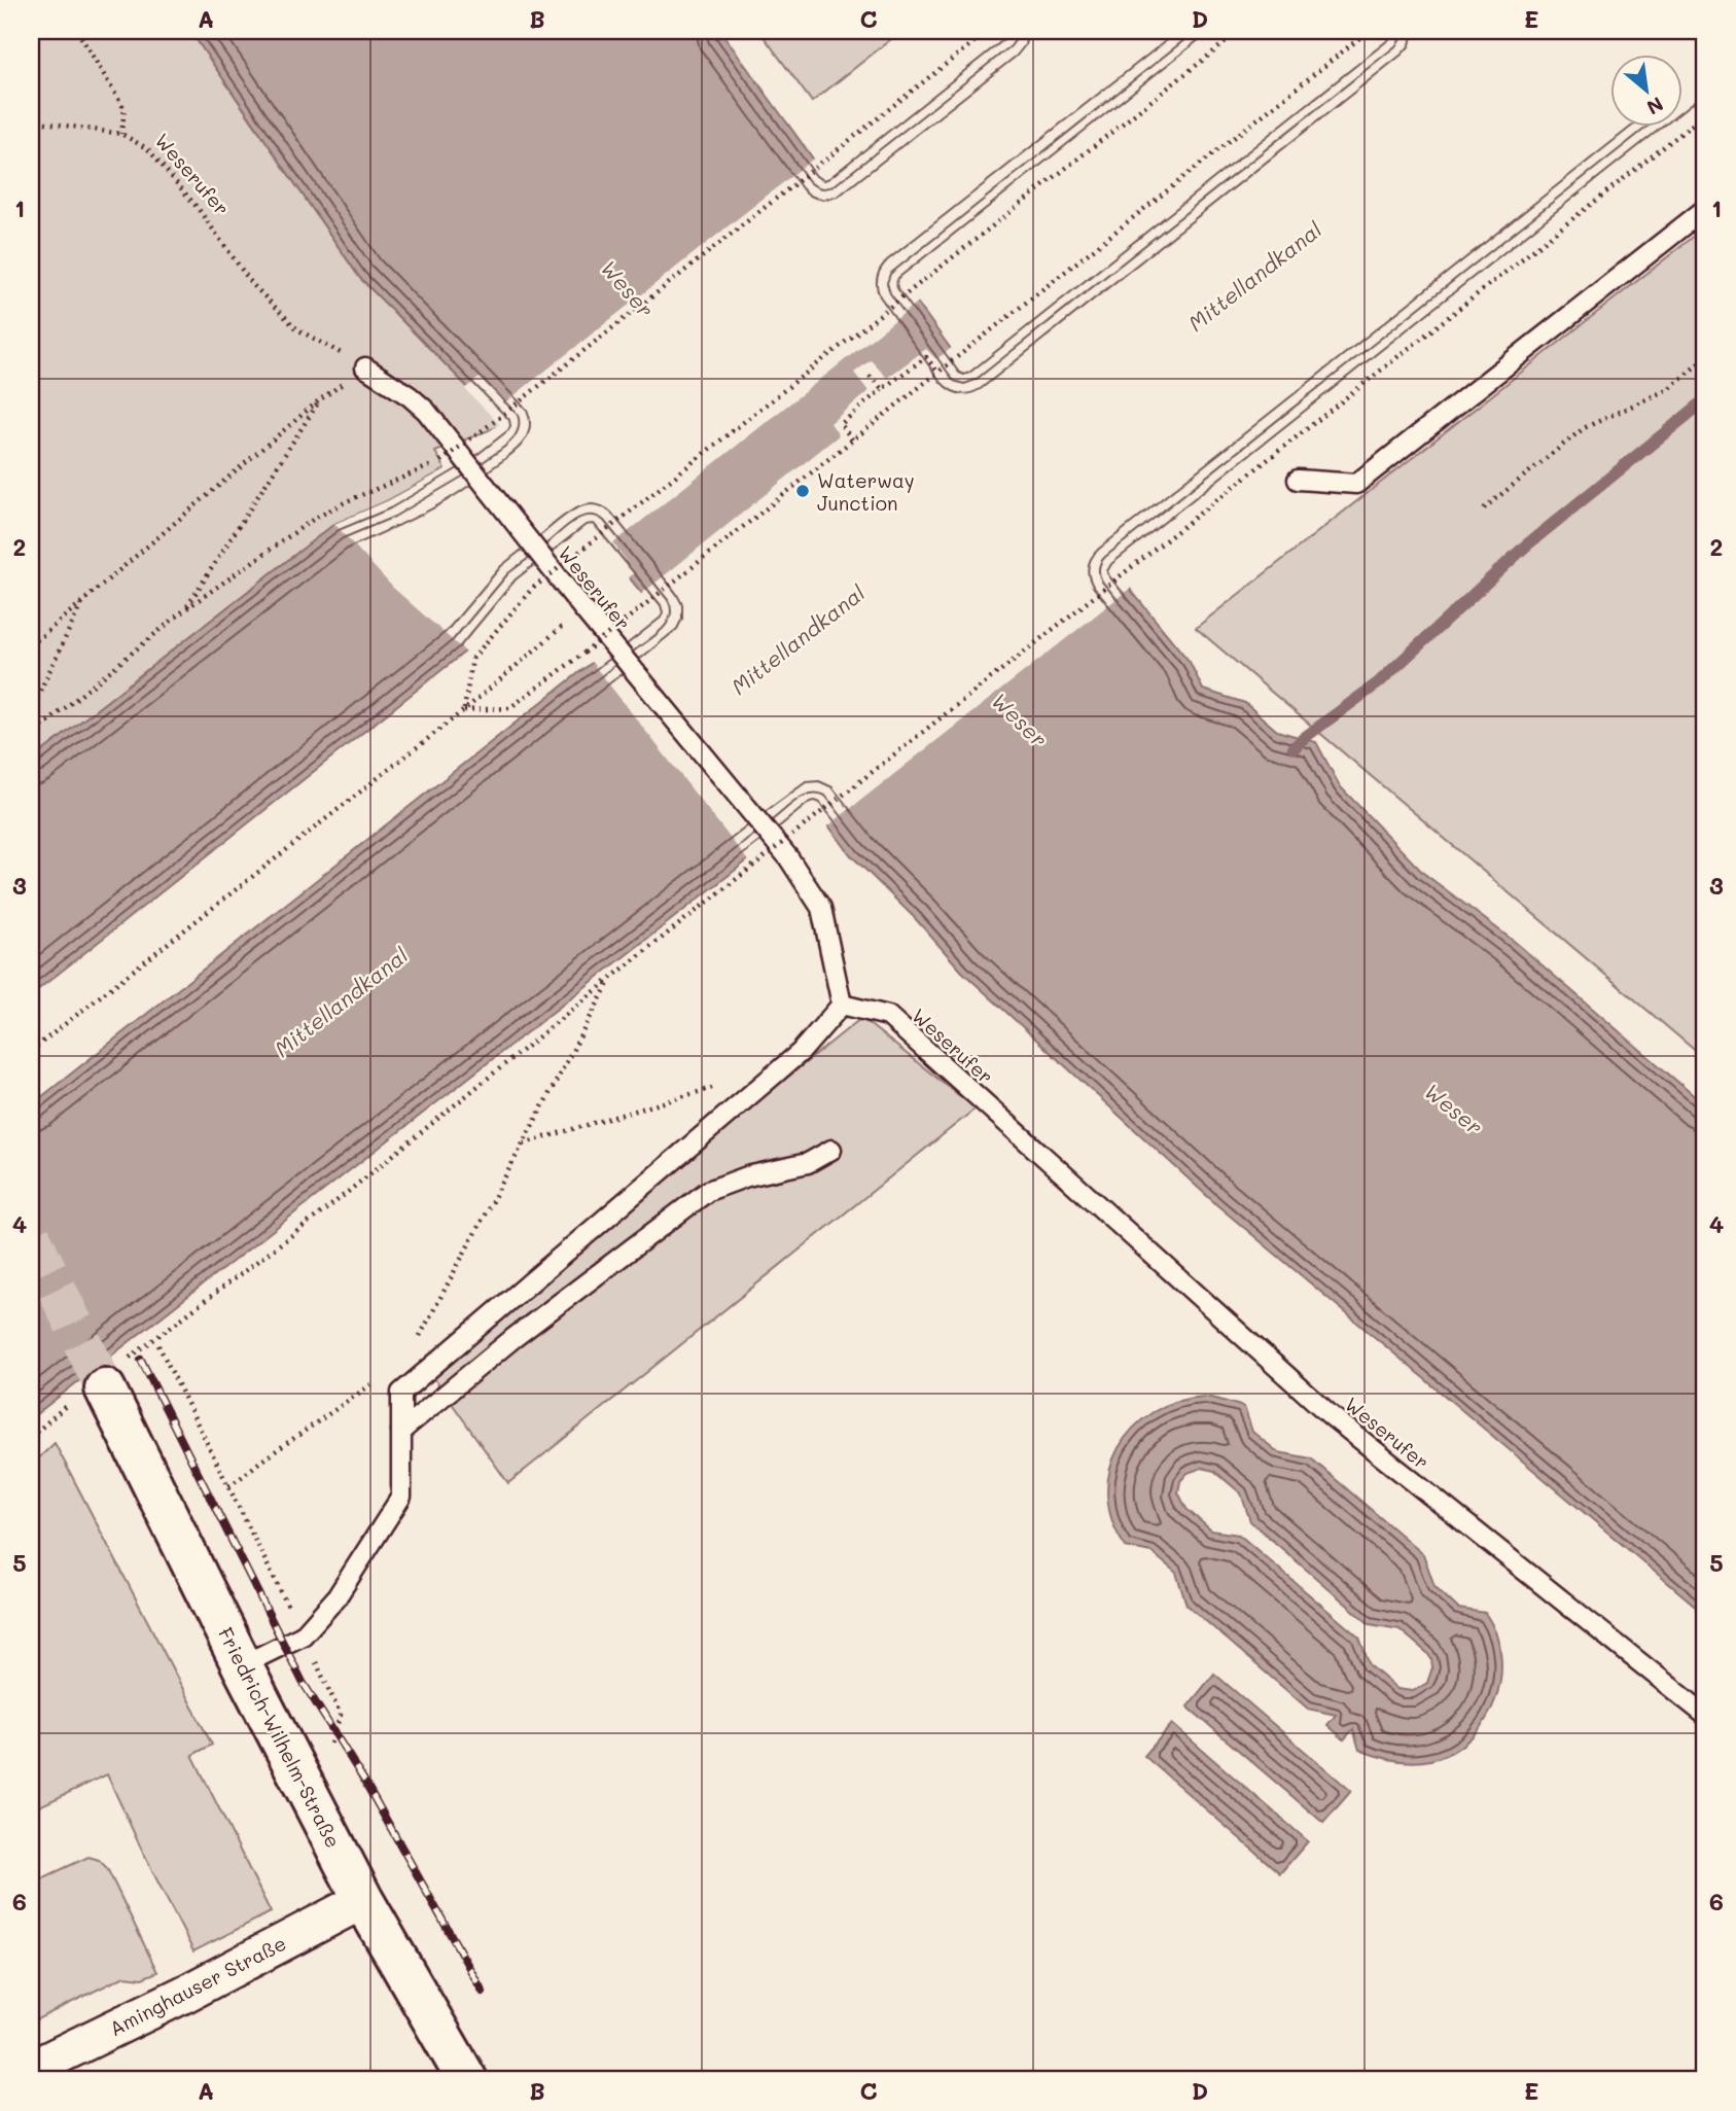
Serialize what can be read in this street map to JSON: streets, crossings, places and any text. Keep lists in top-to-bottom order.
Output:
{
  "streets": {
    "street": ["Friedrich-Wilhelm-Straße", "Aminghauser Straße"],
    "lane": ["Weserufer"]
  },
  "crossings": [
    ["Friedrich-Wilhelm-Straße", "Aminghauser Straße"]
  ],
  "water": ["Mittellandkanal", "Weser"],
  "places": ["Waterway Junction"],
  "north": "bottom right",
  "grid": {
    "columns": [
      "A",
      "B",
      "C",
      "D",
      "E"
    ],
    "rows": [
      "1",
      "2",
      "3",
      "4",
      "5",
      "6"
    ]
  }
}
